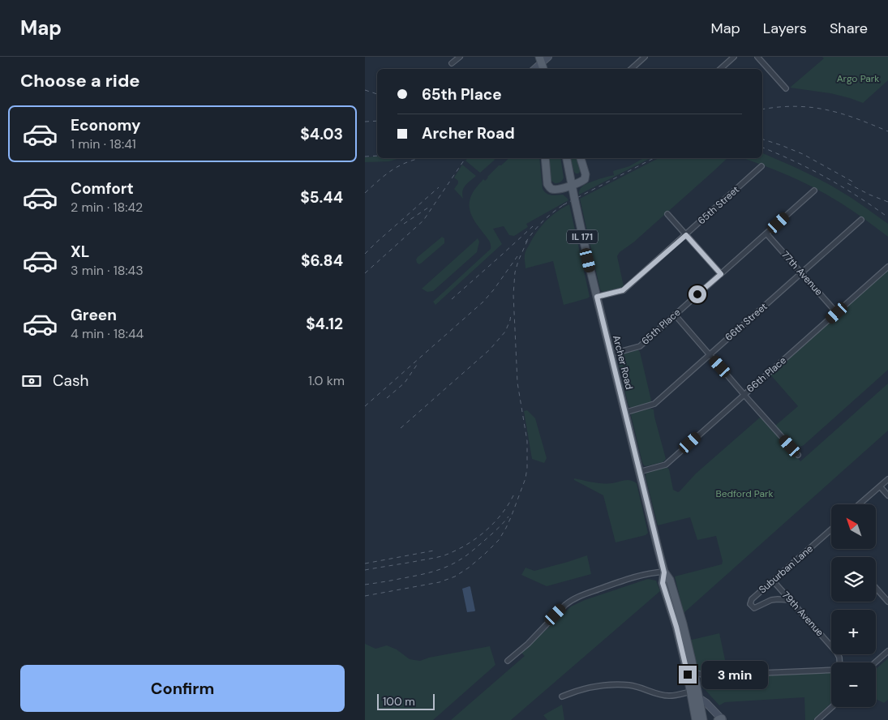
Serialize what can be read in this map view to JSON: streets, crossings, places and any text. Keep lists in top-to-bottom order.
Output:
{
  "streets": {
    "main road": ["IL 171", "Archer Road"],
    "street": [
      "65th Street",
      "77th Avenue",
      "66th Street",
      "65th Place",
      "66th Place",
      "Suburban Lane",
      "79th Avenue"
    ]
  },
  "crossings": [
    ["65th Street", "Archer Road"],
    ["77th Avenue", "66th Street"],
    ["77th Avenue", "65th Place"],
    ["77th Avenue", "66th Place"],
    ["66th Street", "Archer Road"],
    ["65th Place", "Archer Road"],
    ["Archer Road", "66th Place"],
    ["Suburban Lane", "79th Avenue"]
  ],
  "parks": ["Argo Park", "Bedford Park"],
  "scale_bar": "100 m",
  "north": "top left",
  "page": {
    "header": "Map",
    "nav": ["Map", "Layers", "Share"],
    "heading": "Choose a ride",
    "banner": ["65th Place", "Archer Road"],
    "list": [
      {
        "name": "Economy",
        "note": "1 min · 18:41",
        "value": "$4.03"
      },
      {
        "name": "Comfort",
        "note": "2 min · 18:42",
        "value": "$5.44"
      },
      {
        "name": "XL",
        "note": "3 min · 18:43",
        "value": "$6.84"
      },
      {
        "name": "Green",
        "note": "4 min · 18:44",
        "value": "$4.12"
      }
    ],
    "pay": ["Cash", "1.0 km"],
    "map_buttons": ["+", "−"],
    "buttons": "Confirm",
    "bubble": "3 min",
    "scale": "100 m"
  }
}
